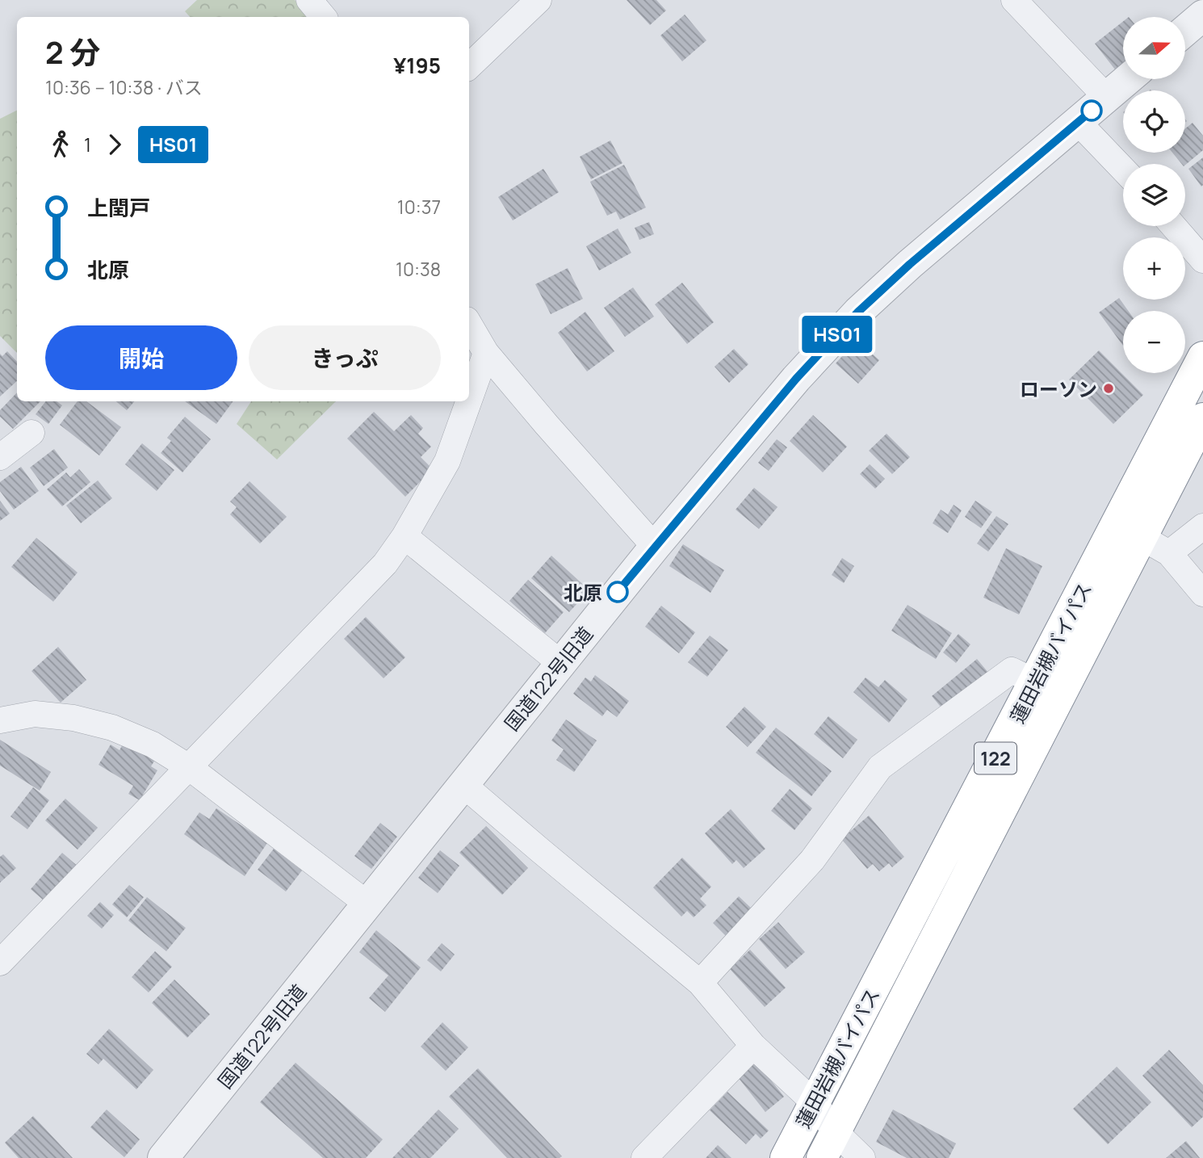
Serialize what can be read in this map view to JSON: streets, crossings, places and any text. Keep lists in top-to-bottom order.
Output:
{
  "streets": {
    "highway": ["蓮田岩槻バイパス", "122"],
    "street": ["国道122号旧道"]
  },
  "places": ["ローソン", "北原"],
  "lines": ["bus line HS01"],
  "north": "right",
  "page": {
    "on_map": "HS01",
    "map_buttons": ["+", "−"],
    "heading": ["2 分", "10:36 – 10:38 · バス", "¥195"],
    "legs": ["1", "HS01"],
    "list": [
      {
        "name": "上閏戸",
        "value": "10:37"
      },
      {
        "name": "北原",
        "value": "10:38"
      }
    ],
    "buttons": ["開始", "きっぷ"]
  }
}
